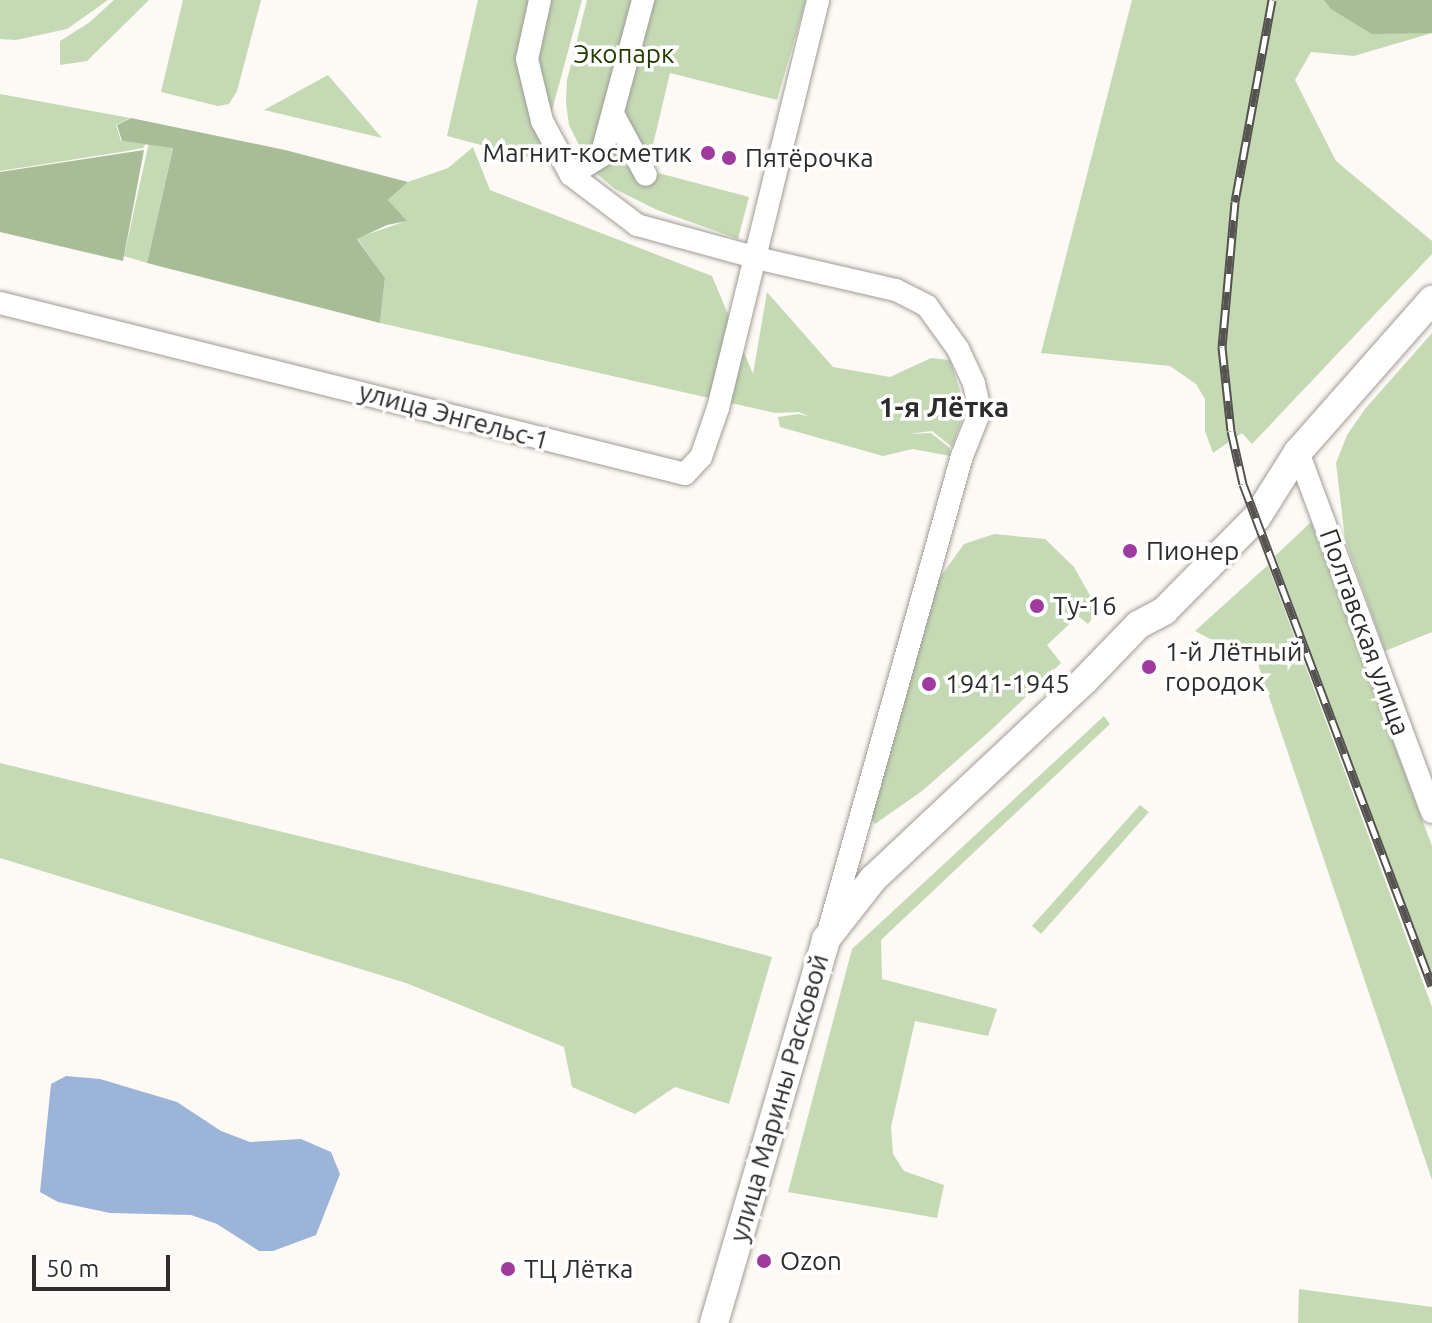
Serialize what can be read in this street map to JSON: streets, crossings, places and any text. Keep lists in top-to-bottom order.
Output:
{
  "streets": {
    "main road": ["улица Марины Расковой"],
    "street": ["улица Энгельс-1", "Полтавская улица"]
  },
  "crossings": [
    ["Полтавская улица", "улица Марины Расковой"]
  ],
  "districts": ["1-я Лётка"],
  "parks": ["Экопарк"],
  "places": [
    "Магнит-косметик",
    "Пятёрочка",
    "Пионер",
    "Ту-16",
    "1-й Лётный городок",
    "1941-1945",
    "Ozon",
    "ТЦ Лётка"
  ],
  "scale_bar": "50 m"
}
